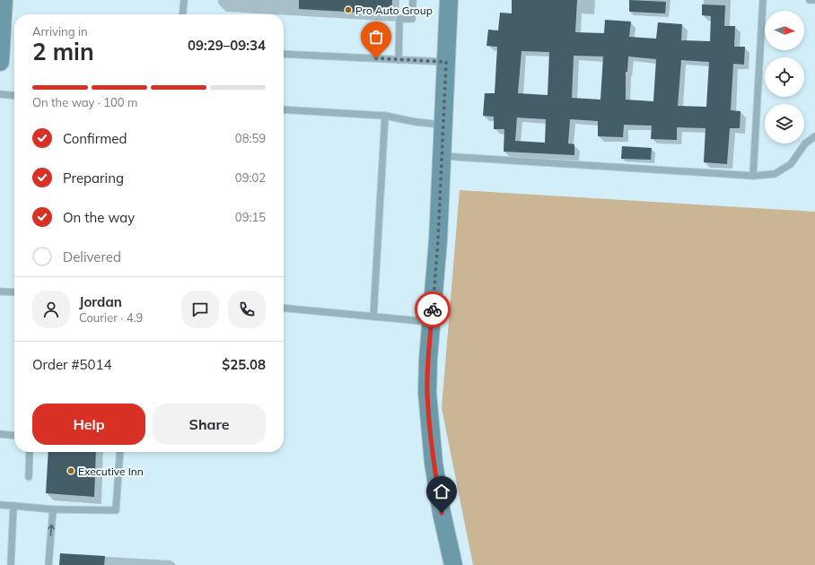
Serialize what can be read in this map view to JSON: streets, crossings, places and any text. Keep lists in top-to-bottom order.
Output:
{
  "places": ["Pro Auto Group", "Executive Inn"],
  "north": "right",
  "page": {
    "heading": ["2 min", "Arriving in", "09:29–09:34"],
    "panel": [
      "Jordan",
      "Courier · 4.9",
      "Order #5014",
      "$25.08"
    ],
    "bar": "On the way · 100 m",
    "list": [
      ["Confirmed", "08:59"],
      ["Preparing", "09:02"],
      ["On the way", "09:15"],
      "Delivered"
    ],
    "buttons": ["Help", "Share"]
  }
}
